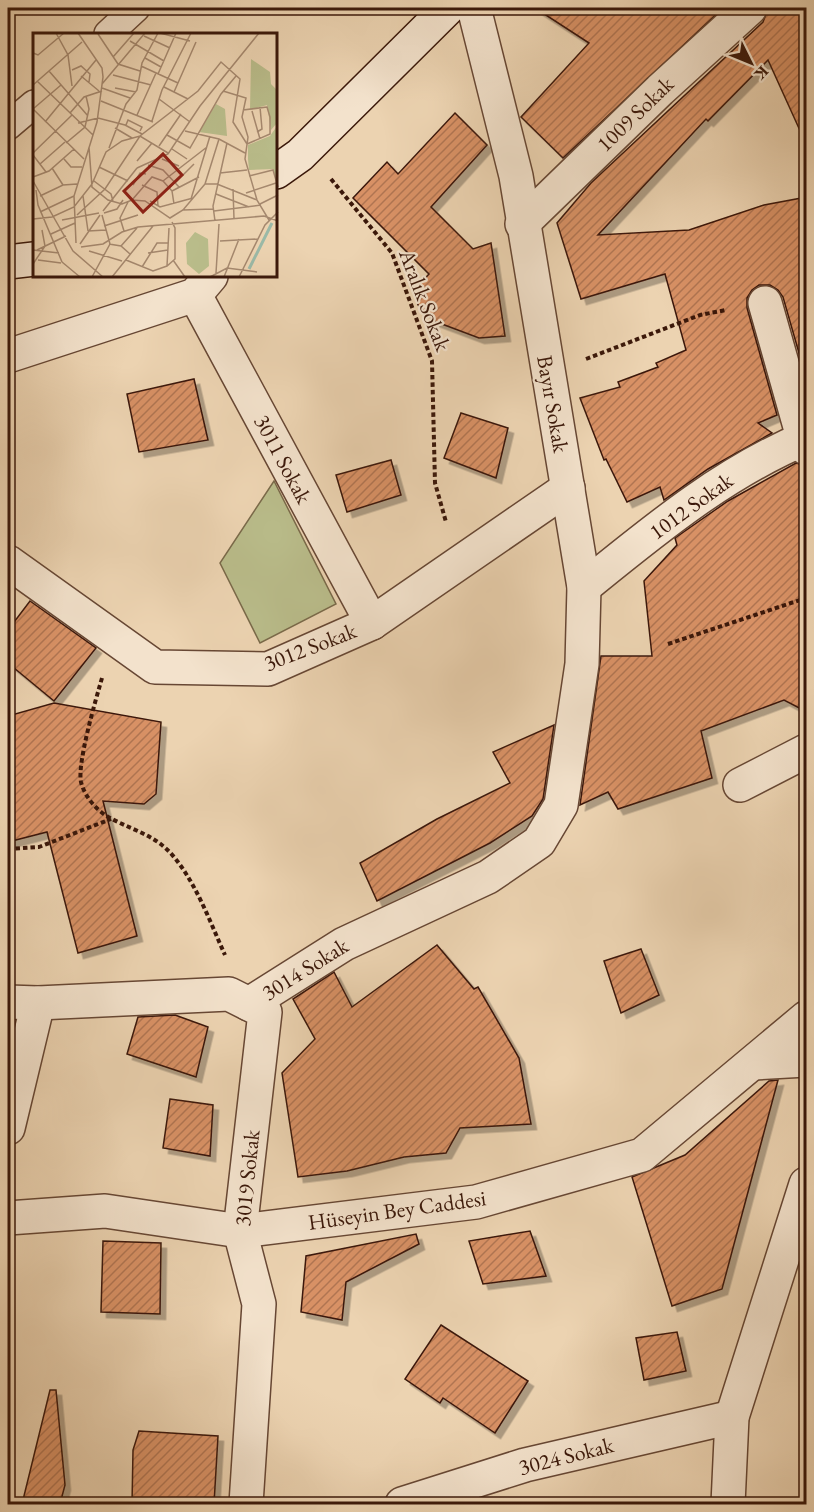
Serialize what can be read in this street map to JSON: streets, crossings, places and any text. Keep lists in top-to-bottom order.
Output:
{
  "streets": {
    "street": [
      "1009 Sokak",
      "Bayır Sokak",
      "3011 Sokak",
      "1012 Sokak",
      "3012 Sokak",
      "3014 Sokak",
      "3019 Sokak",
      "Hüseyin Bey Caddesi",
      "3024 Sokak"
    ],
    "path": ["Aralık Sokak"]
  },
  "crossings": [
    ["1009 Sokak", "Bayır Sokak"],
    ["Aralık Sokak", "3012 Sokak"],
    ["Bayır Sokak", "1012 Sokak"],
    ["Bayır Sokak", "3012 Sokak"],
    ["Bayır Sokak", "3014 Sokak"],
    ["3011 Sokak", "3012 Sokak"],
    ["3014 Sokak", "3019 Sokak"],
    ["3019 Sokak", "Hüseyin Bey Caddesi"]
  ],
  "north": "bottom right"
}
